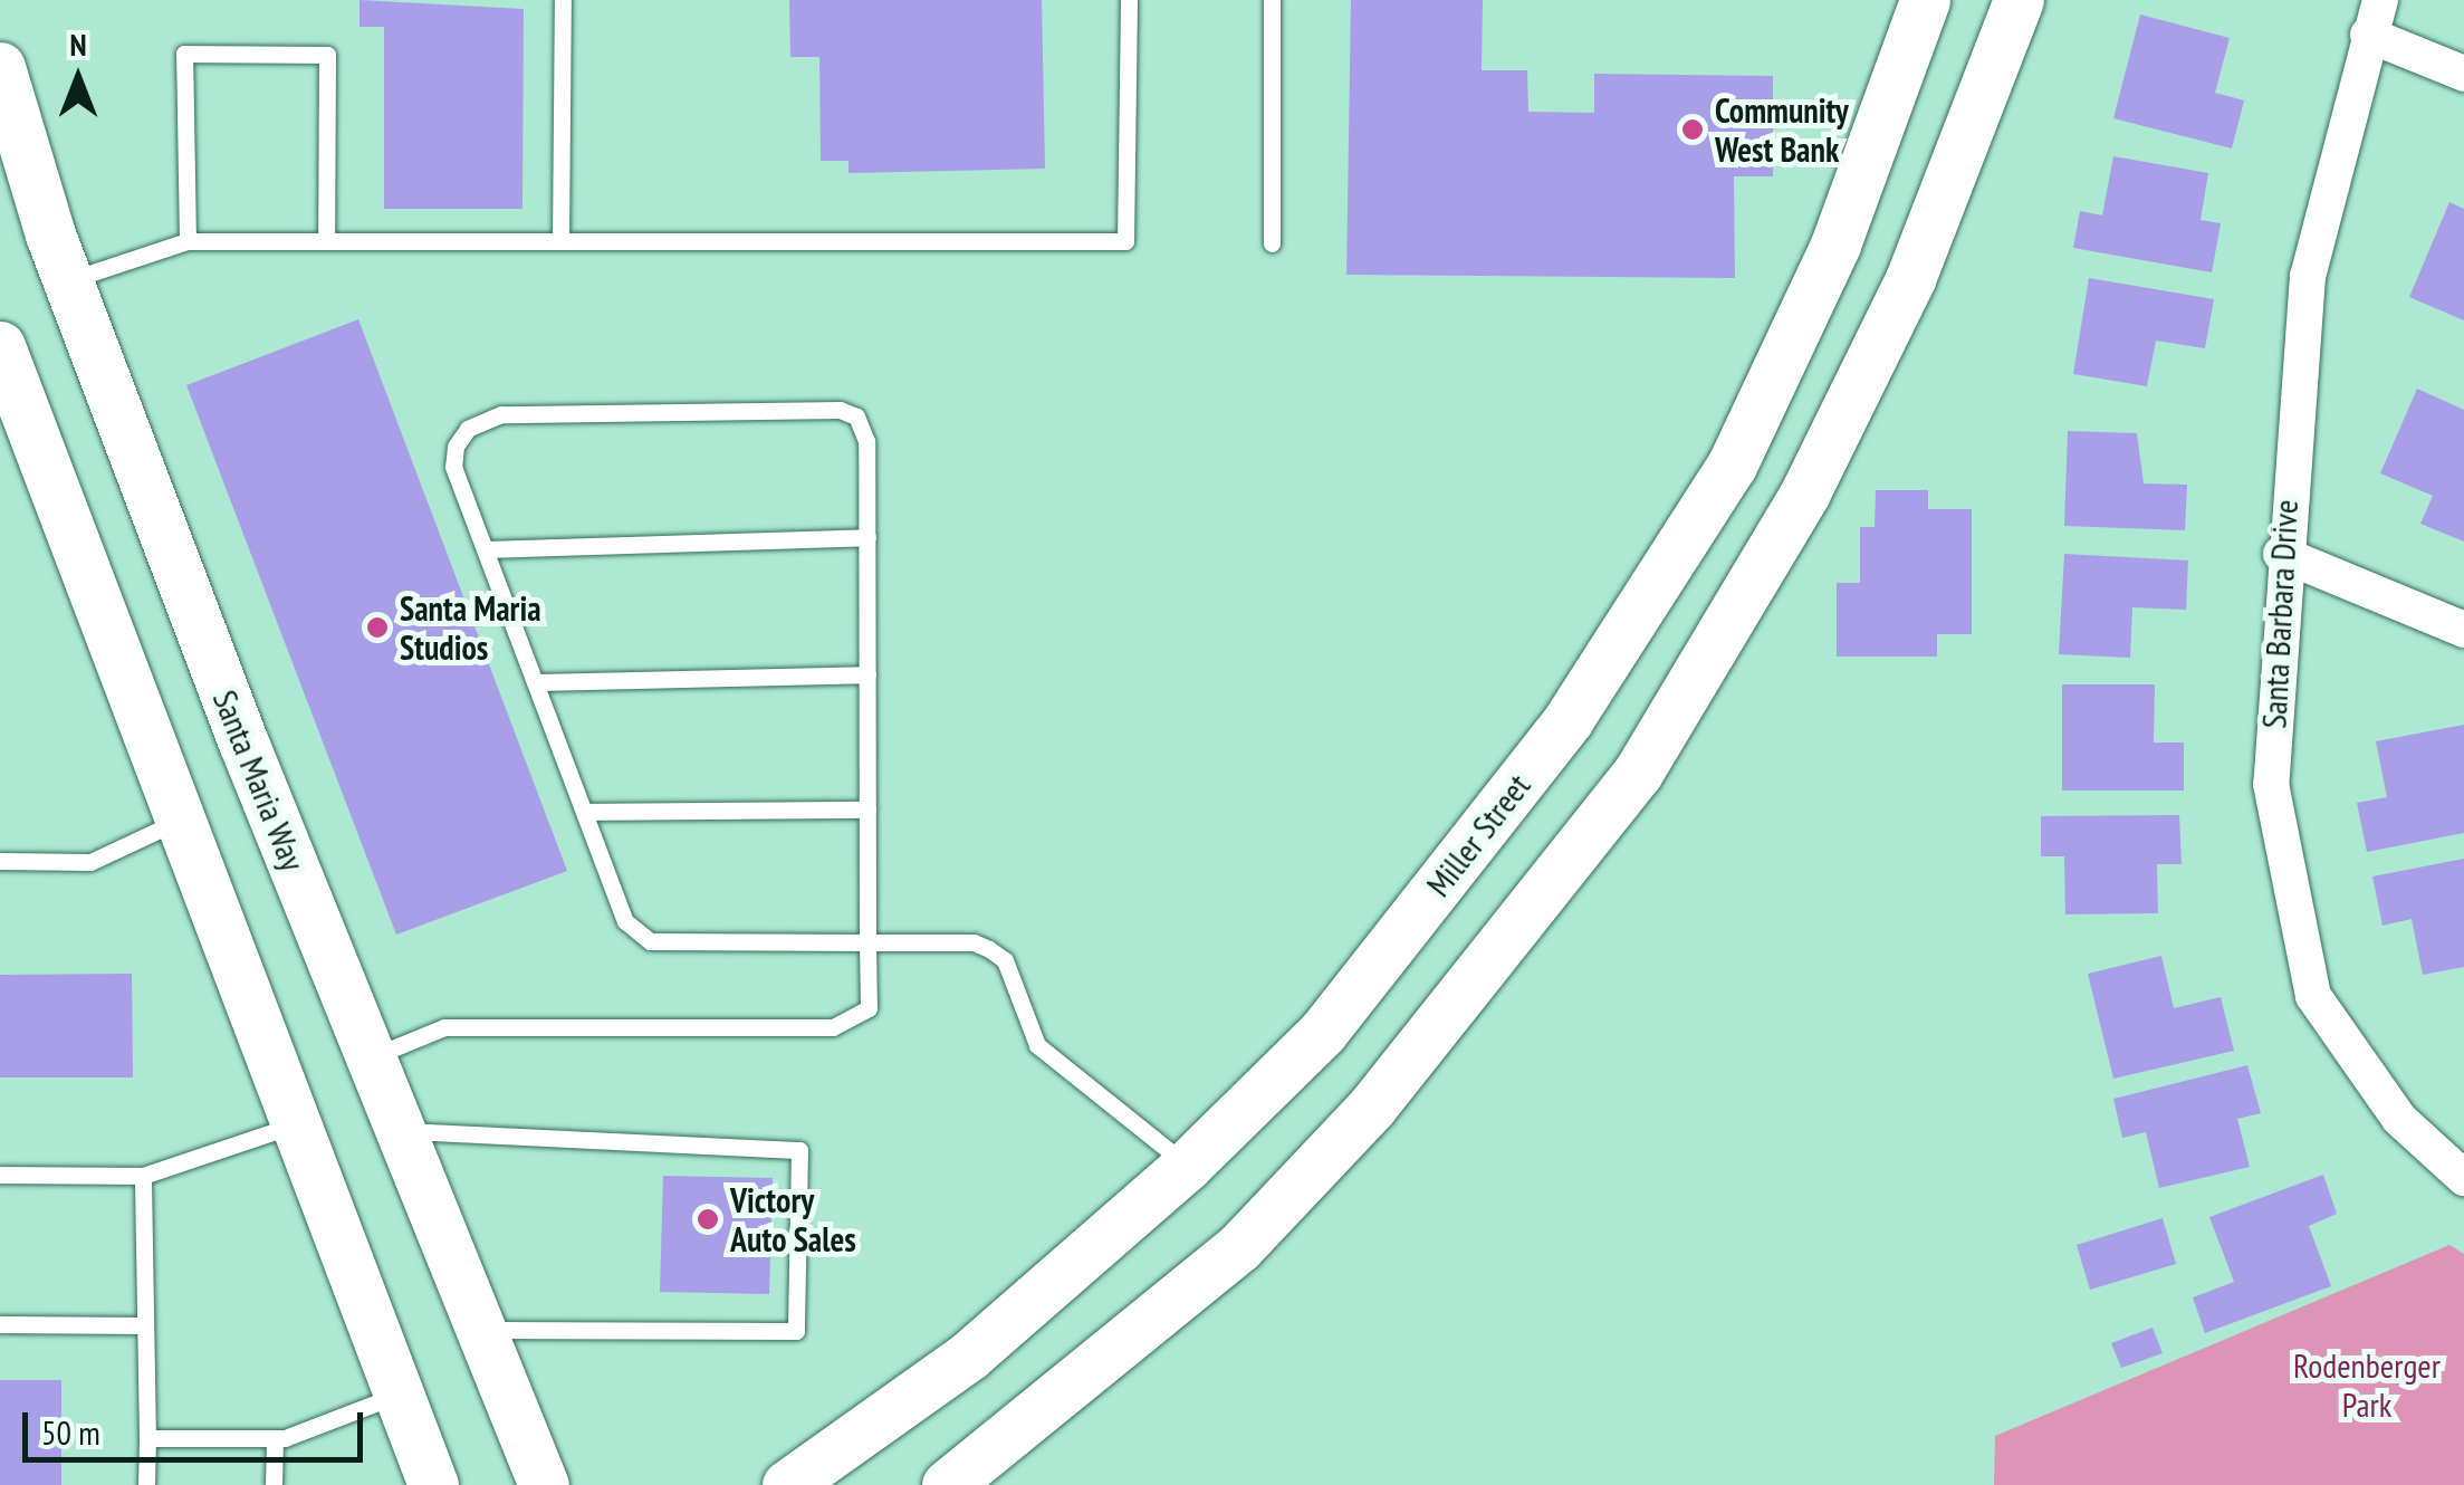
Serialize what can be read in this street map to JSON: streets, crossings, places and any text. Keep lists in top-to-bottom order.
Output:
{
  "streets": {
    "street": ["Santa Barbara Drive", "Santa Maria Way", "Miller Street"]
  },
  "parks": ["Rodenberger Park"],
  "places": ["Community West Bank", "Santa Maria Studios", "Victory Auto Sales"],
  "scale_bar": "50 m",
  "north": "top"
}
